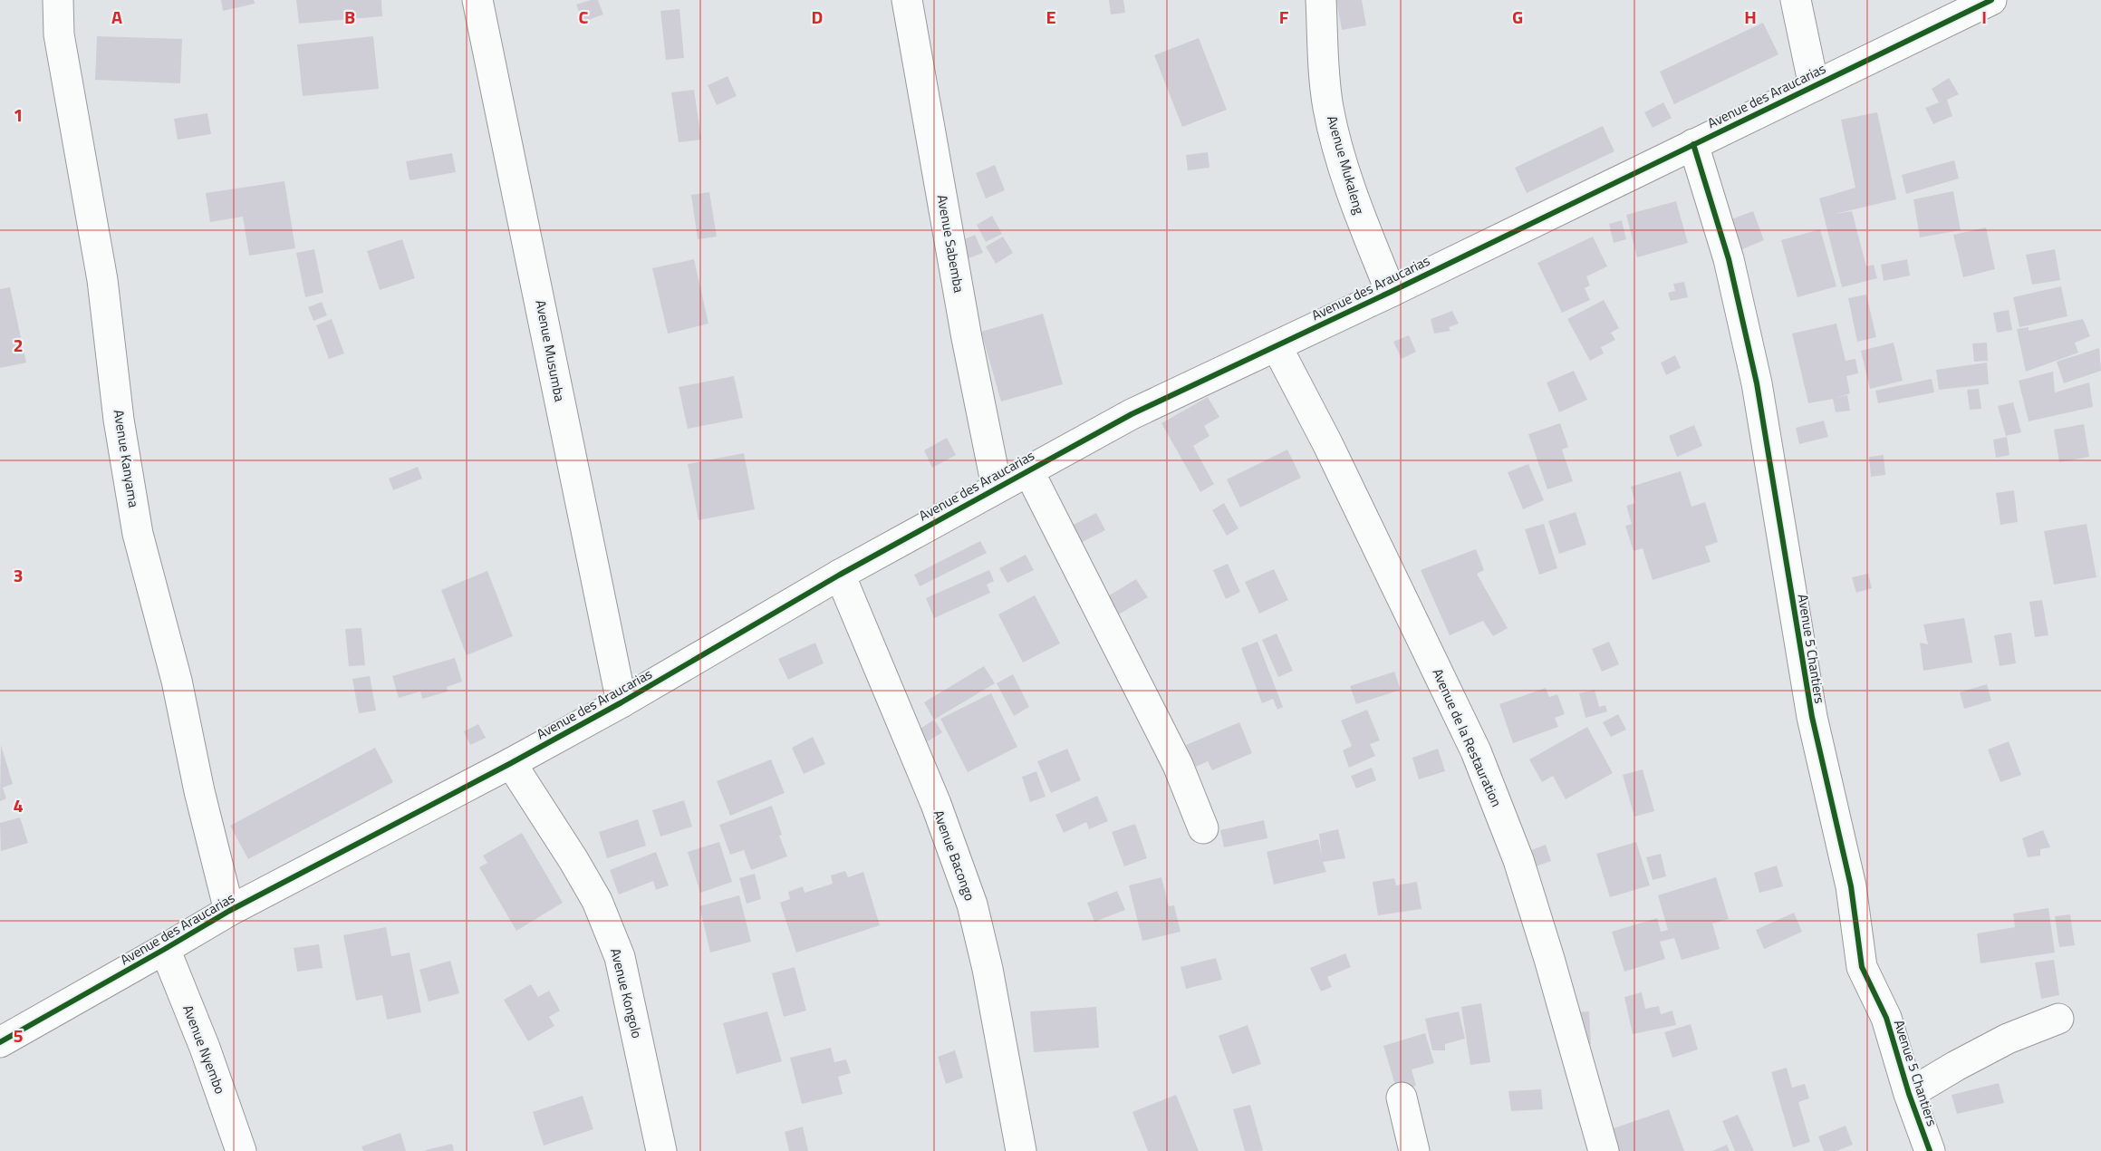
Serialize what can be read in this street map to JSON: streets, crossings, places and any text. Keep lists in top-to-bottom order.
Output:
{
  "streets": {
    "street": [
      "Avenue des Araucarias",
      "Avenue Mukaleng",
      "Avenue Sabemba",
      "Avenue Musumba",
      "Avenue Kanyama",
      "Avenue 5 Chantiers",
      "Avenue de la Restauration",
      "Avenue Bacongo",
      "Avenue Kongolo",
      "Avenue Nyembo"
    ]
  },
  "crossings": [
    ["Avenue des Araucarias", "Avenue Mukaleng"],
    ["Avenue des Araucarias", "Avenue Sabemba"],
    ["Avenue des Araucarias", "Avenue Musumba"],
    ["Avenue des Araucarias", "Avenue Kanyama"],
    ["Avenue des Araucarias", "Avenue 5 Chantiers"],
    ["Avenue des Araucarias", "Avenue de la Restauration"],
    ["Avenue des Araucarias", "Avenue Bacongo"],
    ["Avenue des Araucarias", "Avenue Kongolo"],
    ["Avenue des Araucarias", "Avenue Nyembo"]
  ],
  "grid": {
    "columns": [
      "A",
      "B",
      "C",
      "D",
      "E",
      "F",
      "G",
      "H",
      "I"
    ],
    "rows": [
      "1",
      "2",
      "3",
      "4",
      "5"
    ]
  }
}
